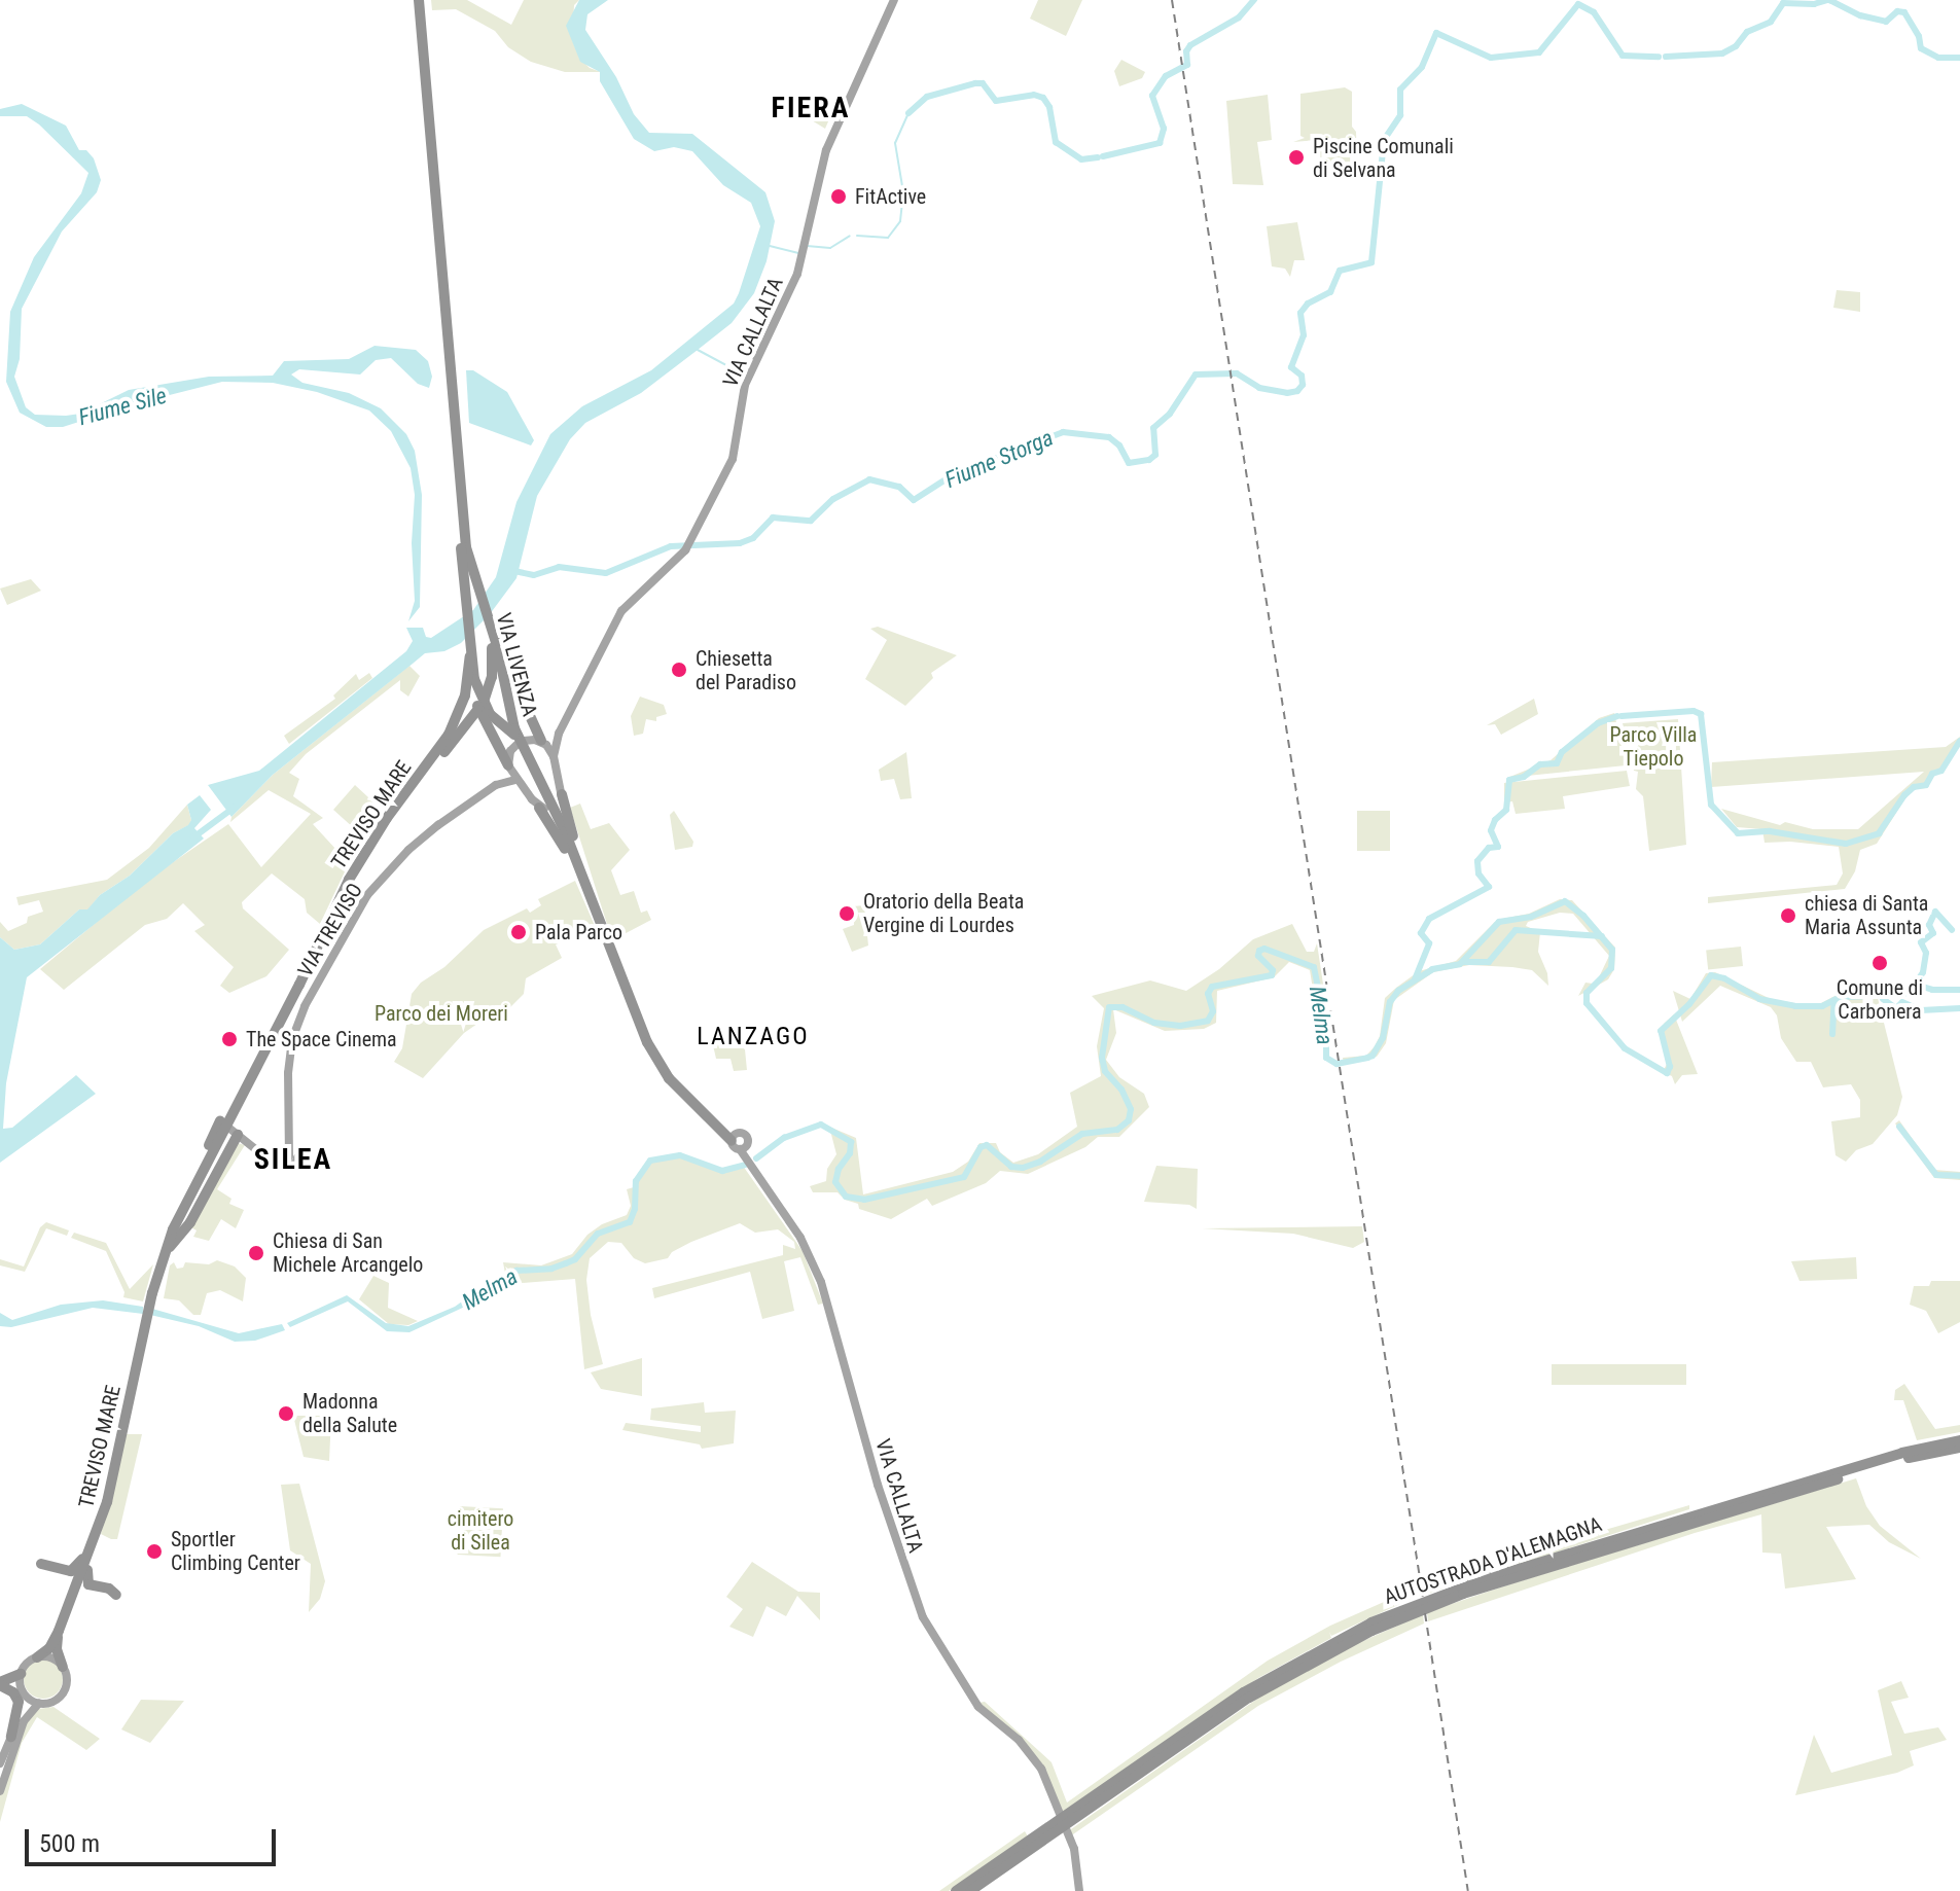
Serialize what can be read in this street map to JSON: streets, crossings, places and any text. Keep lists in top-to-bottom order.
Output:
{
  "streets": {
    "highway": ["VIA LIVENZA", "TREVISO MARE", "AUTOSTRADA D'ALEMAGNA"],
    "main road": ["VIA CALLALTA", "VIA TREVISO"]
  },
  "crossings": [
    ["VIA LIVENZA", "TREVISO MARE"],
    ["VIA LIVENZA", "VIA TREVISO"]
  ],
  "districts": ["FIERA", "LANZAGO", "SILEA"],
  "water": ["Fiume Sile", "Fiume Storga", "Melma"],
  "parks": ["Parco Villa Tiepolo", "Parco dei Moreri", "cimitero di Silea"],
  "places": [
    "Piscine Comunali di Selvana",
    "FitActive",
    "Chiesetta del Paradiso",
    "Oratorio della Beata Vergine di Lourdes",
    "chiesa di Santa Maria Assunta",
    "Pala Parco",
    "Comune di Carbonera",
    "The Space Cinema",
    "Chiesa di San Michele Arcangelo",
    "Madonna della Salute",
    "Sportler Climbing Center"
  ],
  "scale_bar": "500 m"
}
